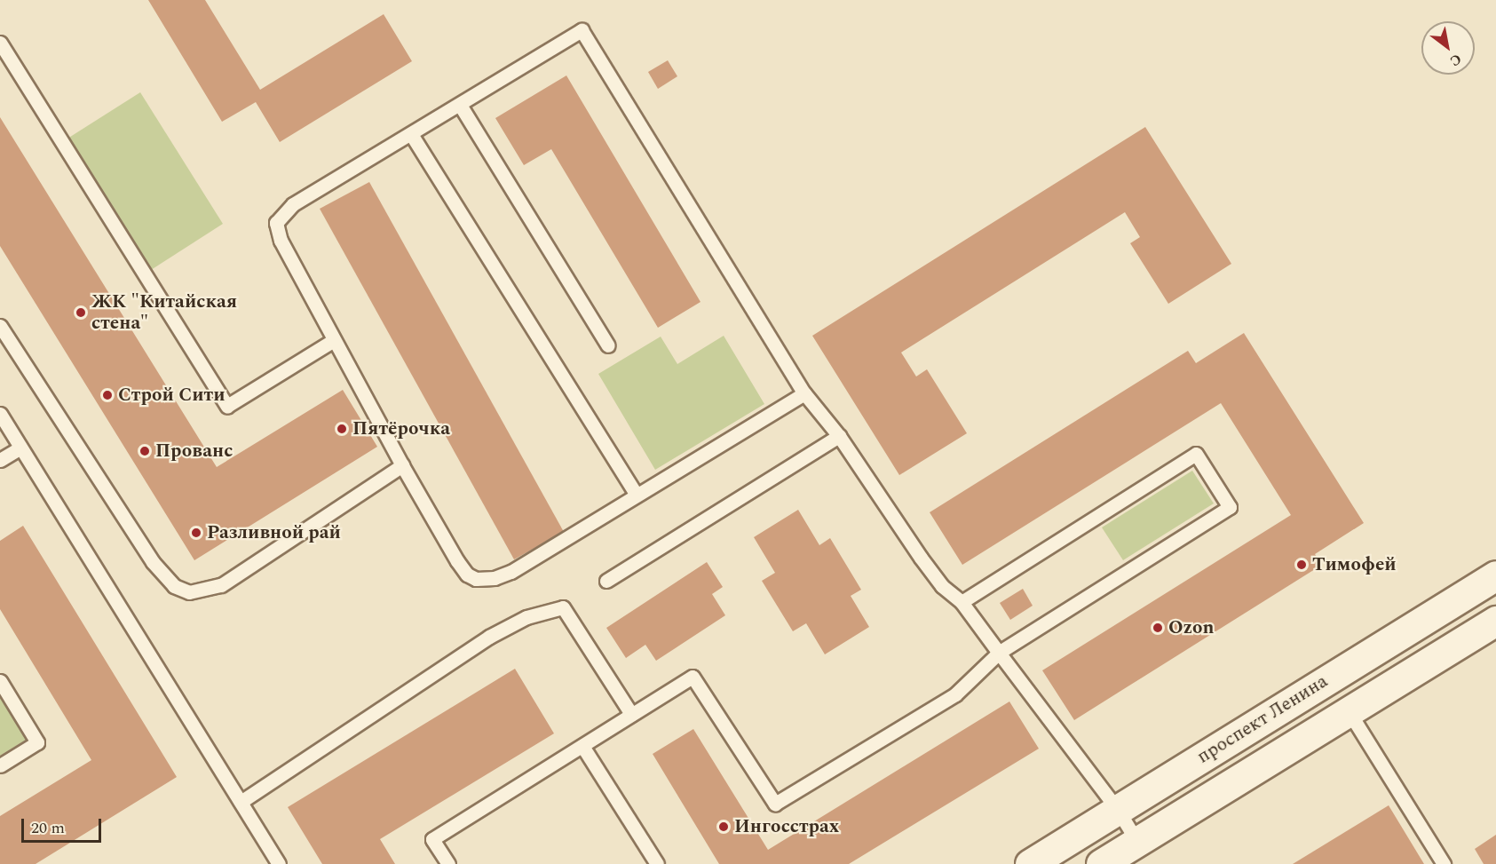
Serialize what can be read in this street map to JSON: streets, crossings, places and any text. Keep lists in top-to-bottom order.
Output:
{
  "streets": {
    "main road": ["проспект Ленина"]
  },
  "places": [
    "ЖК \"Китайская стена\"",
    "Строй Сити",
    "Пятёрочка",
    "Прованс",
    "Разливной рай",
    "Тимофей",
    "Ozon",
    "Ингосстрах"
  ],
  "scale_bar": "20 m",
  "north": "bottom right"
}
